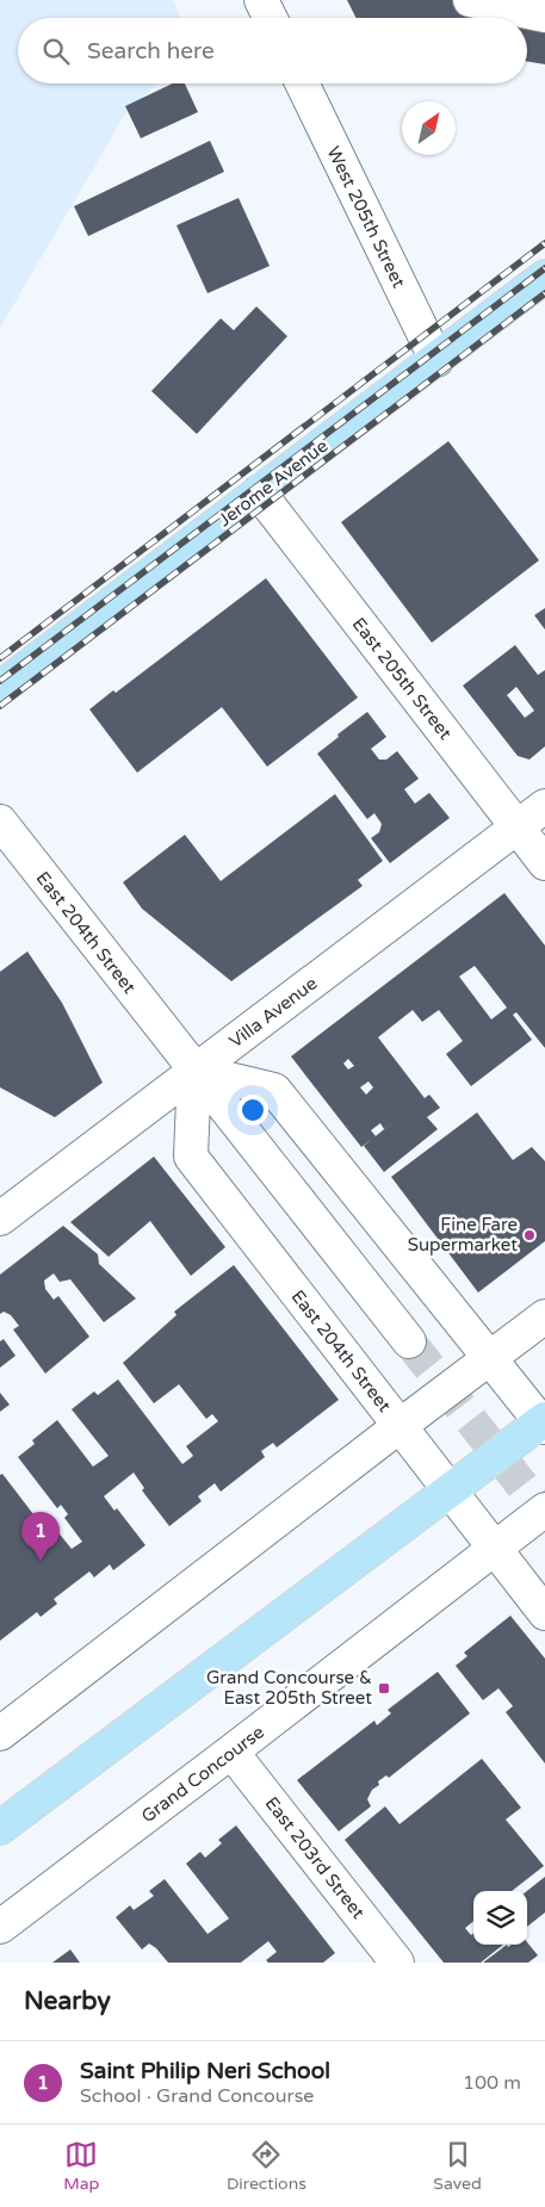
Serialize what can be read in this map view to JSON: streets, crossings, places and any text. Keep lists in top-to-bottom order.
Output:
{
  "streets": {
    "main road": ["Jerome Avenue"],
    "street": [
      "West 205th Street",
      "East 205th Street",
      "East 204th Street",
      "Villa Avenue",
      "Grand Concourse",
      "East 203rd Street"
    ]
  },
  "crossings": [
    ["West 205th Street", "Jerome Avenue"],
    ["Jerome Avenue", "East 205th Street"],
    ["East 205th Street", "Villa Avenue"],
    ["East 204th Street", "Villa Avenue"],
    ["East 204th Street", "Grand Concourse"],
    ["Grand Concourse", "East 203rd Street"]
  ],
  "places": {
    "other": ["Fine Fare Supermarket"],
    "transit": ["Grand Concourse & East 205th Street"]
  },
  "north": "top right",
  "page": {
    "search": "Search here",
    "pins": "1",
    "heading": "Nearby",
    "list": [
      {
        "mark": "1",
        "name": "Saint Philip Neri School",
        "note": "School · Grand Concourse",
        "value": "100 m"
      }
    ],
    "nav": ["Map", "Directions", "Saved"]
  }
}
